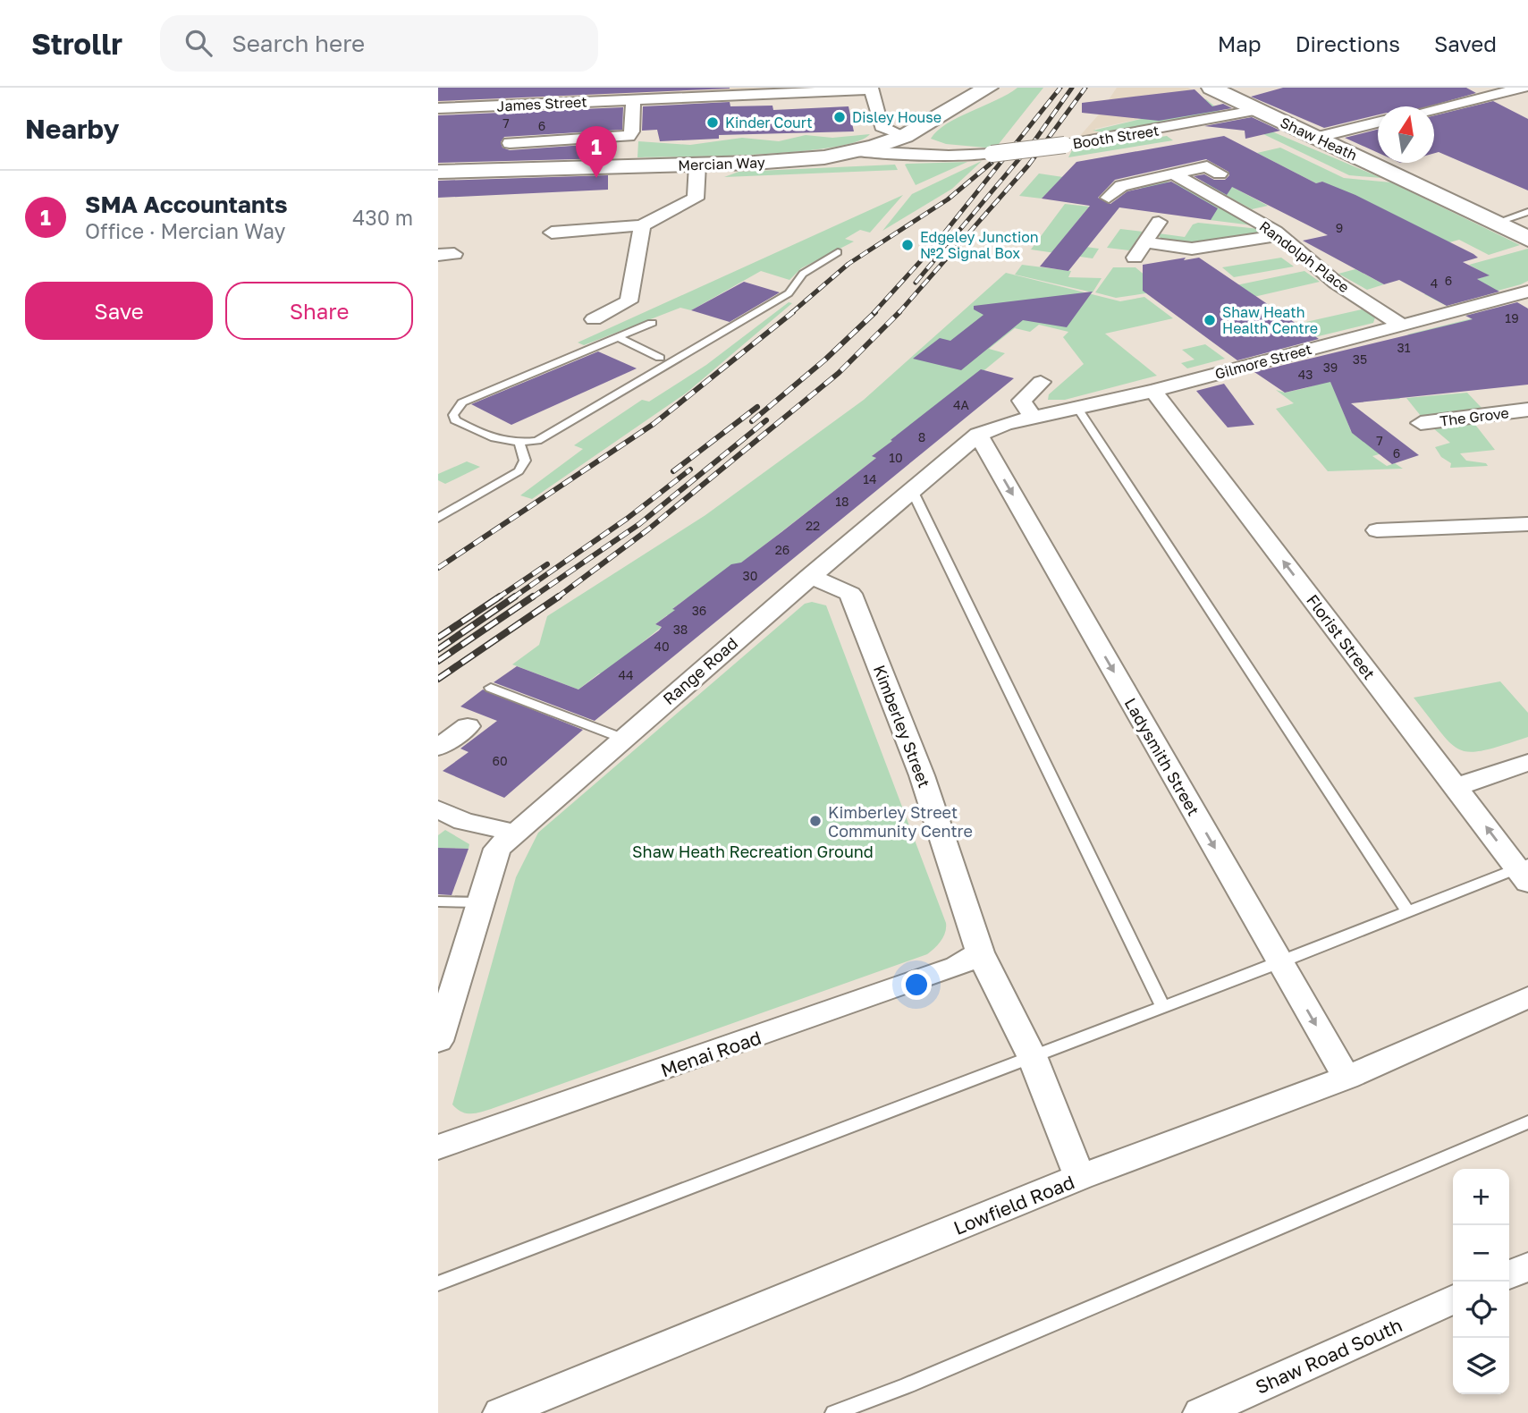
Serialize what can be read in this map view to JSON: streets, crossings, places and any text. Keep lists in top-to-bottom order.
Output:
{
  "streets": {
    "main road": ["Shaw Heath", "Mercian Way"],
    "street": [
      "James Street",
      "Booth Street",
      "Randolph Place",
      "Gilmore Street",
      "The Grove",
      "Florist Street",
      "Range Road",
      "Kimberley Street",
      "Ladysmith Street",
      "Menai Road",
      "Lowfield Road",
      "Shaw Road South"
    ]
  },
  "crossings": [
    ["James Street", "Booth Street"],
    ["Booth Street", "Shaw Heath"],
    ["Booth Street", "Mercian Way"],
    ["Randolph Place", "Gilmore Street"],
    ["Gilmore Street", "Florist Street"],
    ["Gilmore Street", "Range Road"],
    ["Range Road", "Kimberley Street"],
    ["Range Road", "Ladysmith Street"],
    ["Kimberley Street", "Menai Road"],
    ["Kimberley Street", "Lowfield Road"],
    ["Ladysmith Street", "Lowfield Road"]
  ],
  "one_way": ["Florist Street", "Ladysmith Street"],
  "parks": ["Shaw Heath Recreation Ground"],
  "places": [
    "Disley House",
    "Kinder Court",
    "Edgeley Junction №2 Signal Box",
    "Shaw Heath Health Centre",
    "Kimberley Street Community Centre"
  ],
  "house_numbers": [
    "7",
    "6",
    "9",
    "6",
    "4",
    "19",
    "31",
    "35",
    "39",
    "43",
    "4A",
    "8",
    "7",
    "6",
    "10",
    "14",
    "18",
    "22",
    "26",
    "30",
    "36",
    "38",
    "40",
    "44",
    "60"
  ],
  "north": "top",
  "page": {
    "header": "Strollr",
    "search": "Search here",
    "nav": ["Map", "Directions", "Saved"],
    "heading": "Nearby",
    "pins": "1",
    "list": [
      {
        "mark": "1",
        "name": "SMA Accountants",
        "note": "Office · Mercian Way",
        "value": "430 m"
      }
    ],
    "buttons": ["Save", "Share"],
    "map_buttons": ["+", "−"]
  }
}
